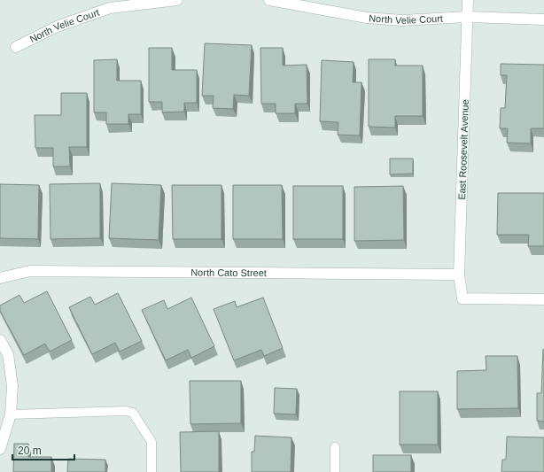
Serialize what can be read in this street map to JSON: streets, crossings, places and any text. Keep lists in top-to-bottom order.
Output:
{
  "streets": {
    "street": ["North Velie Court", "East Roosevelt Avenue", "North Cato Street"]
  },
  "crossings": [
    ["North Velie Court", "East Roosevelt Avenue"],
    ["East Roosevelt Avenue", "North Cato Street"]
  ],
  "scale_bar": "20 m"
}
